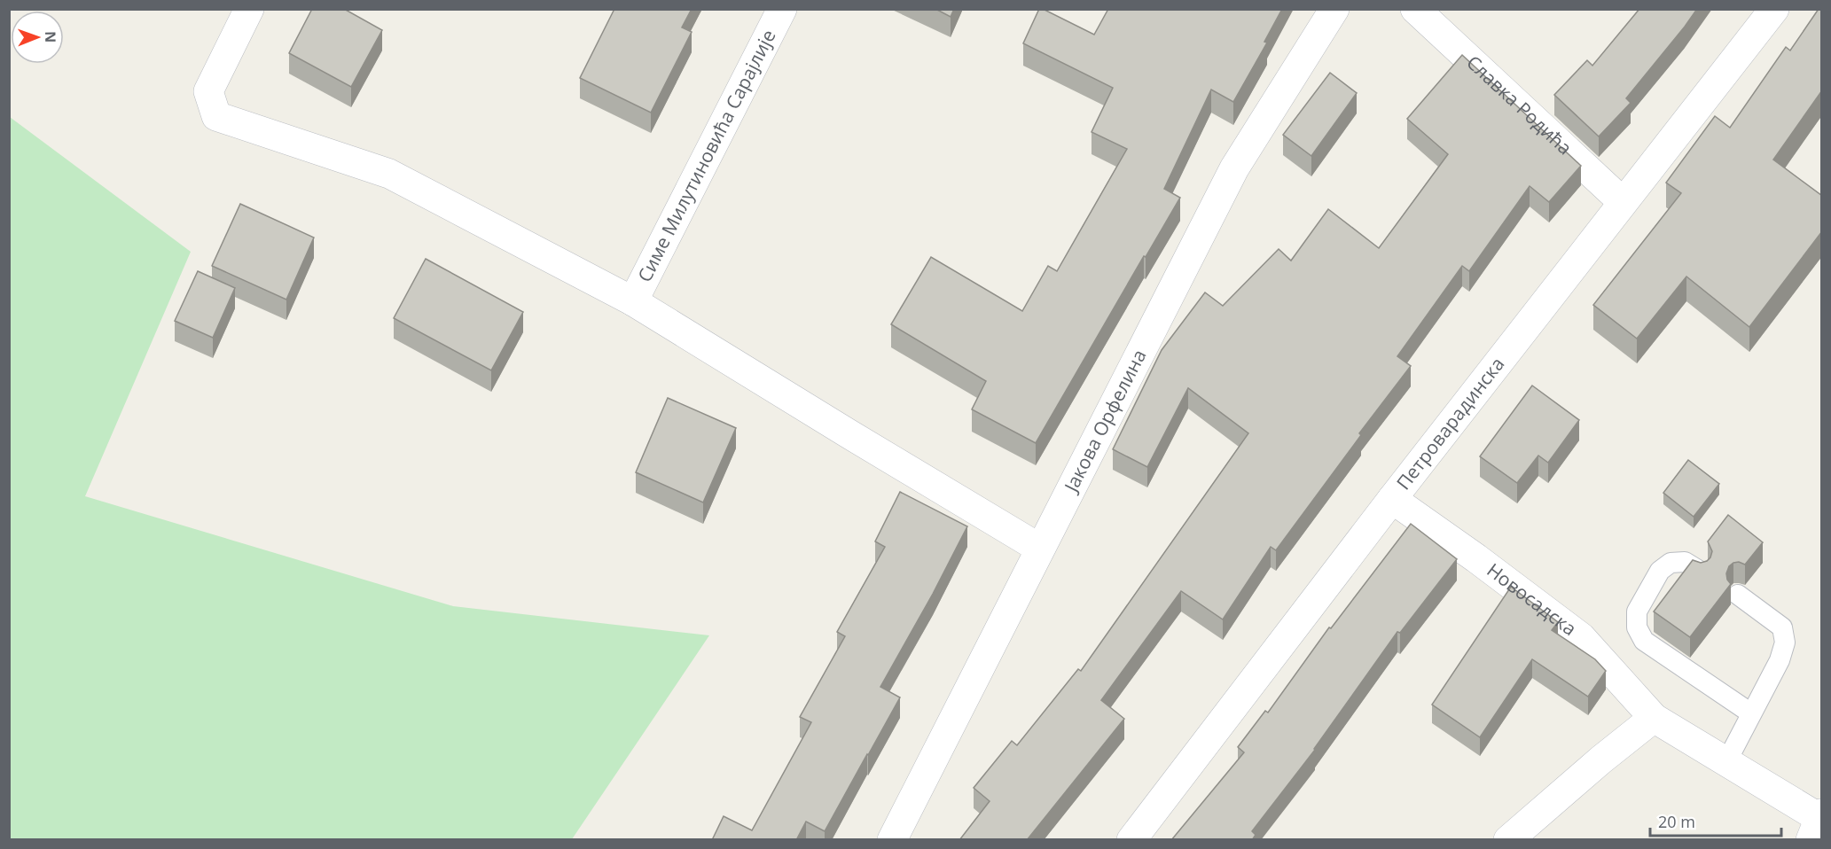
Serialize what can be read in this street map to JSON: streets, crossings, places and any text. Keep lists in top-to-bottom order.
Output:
{
  "streets": {
    "street": [
      "Славка Родића",
      "Симе Милутиновића Сарајлије",
      "Јакова Орфелина",
      "Петроварадинска",
      "Новосадска"
    ]
  },
  "crossings": [
    ["Славка Родића", "Петроварадинска"],
    ["Петроварадинска", "Новосадска"]
  ],
  "scale_bar": "20 m",
  "north": "right"
}
